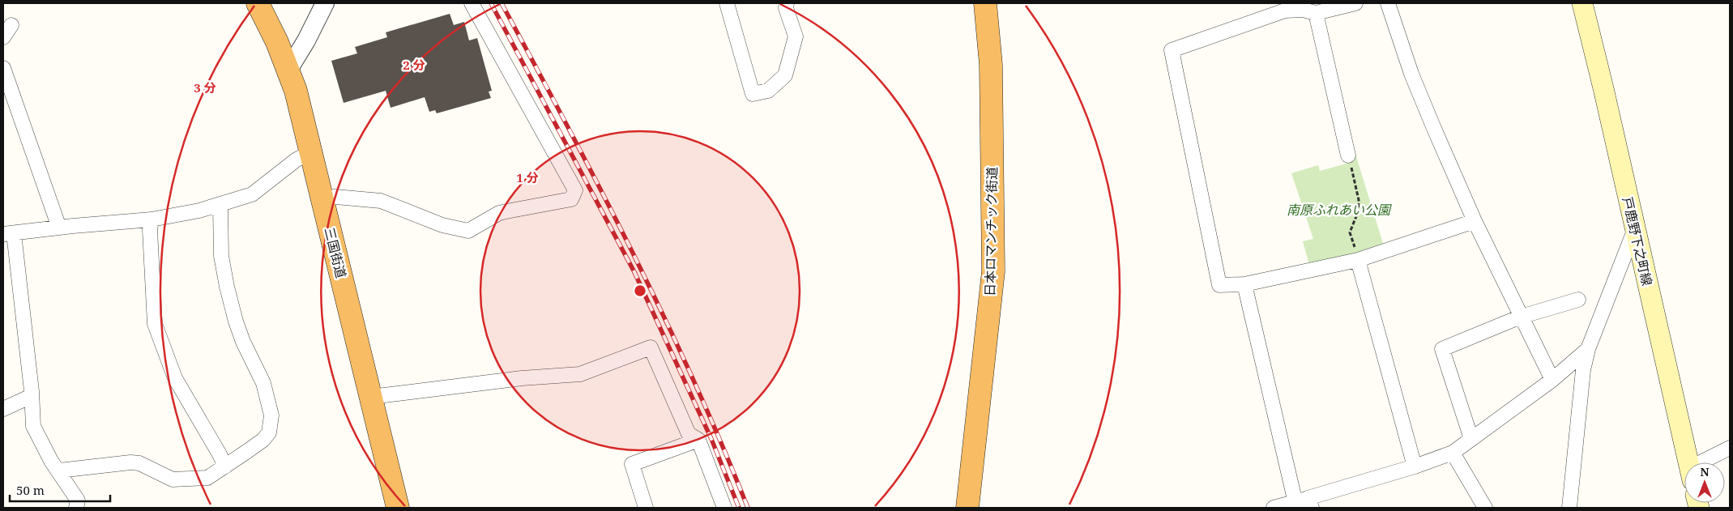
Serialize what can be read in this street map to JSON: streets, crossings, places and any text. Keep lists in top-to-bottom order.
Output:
{
  "streets": {
    "highway": ["日本ロマンチック街道", "三国街道"],
    "main road": ["戸鹿野下之町線"]
  },
  "parks": ["南原ふれあい公園"],
  "scale_bar": "50 m",
  "north": "top",
  "rings": ["2 分", "3 分", "1 分"]
}
